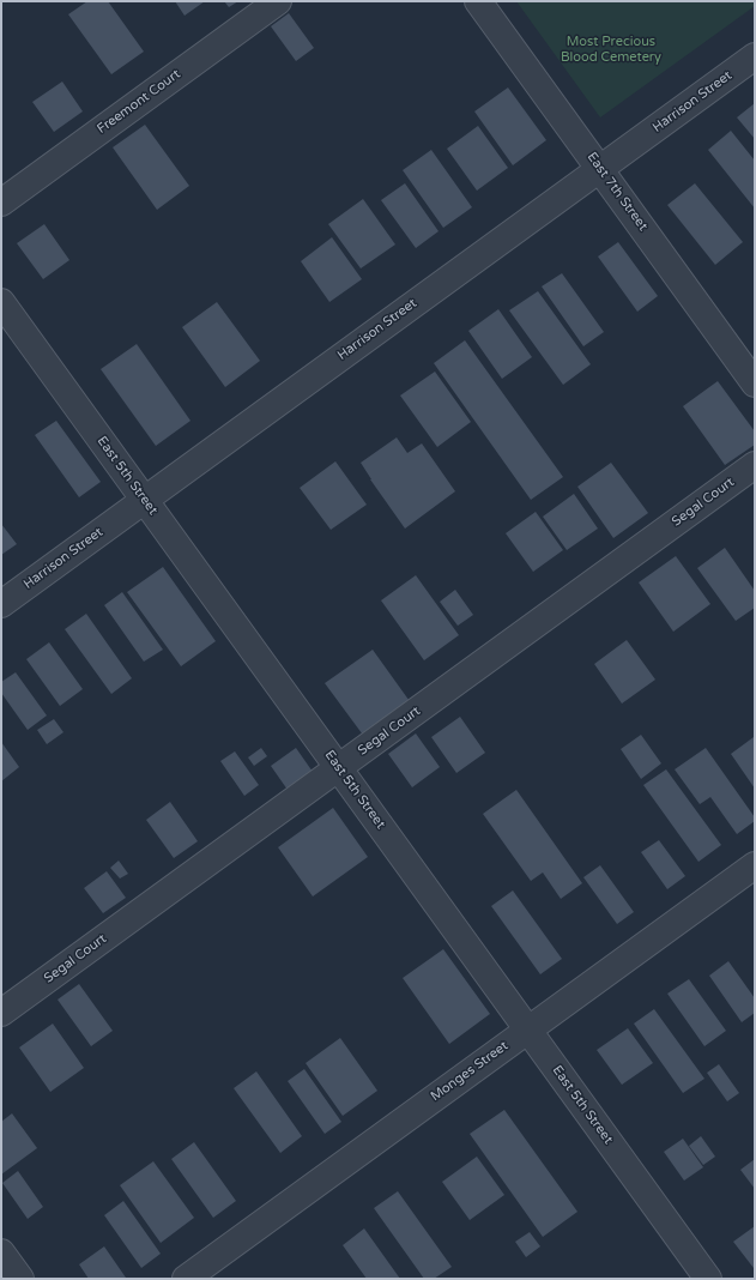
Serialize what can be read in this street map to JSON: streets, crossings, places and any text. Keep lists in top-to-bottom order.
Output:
{
  "streets": {
    "street": [
      "Freemont Court",
      "Harrison Street",
      "East 7th Street",
      "East 5th Street",
      "Segal Court",
      "Monges Street"
    ]
  },
  "crossings": [
    ["Harrison Street", "East 7th Street"],
    ["Harrison Street", "East 5th Street"],
    ["East 5th Street", "Segal Court"],
    ["East 5th Street", "Monges Street"]
  ],
  "parks": ["Most Precious Blood Cemetery"]
}
